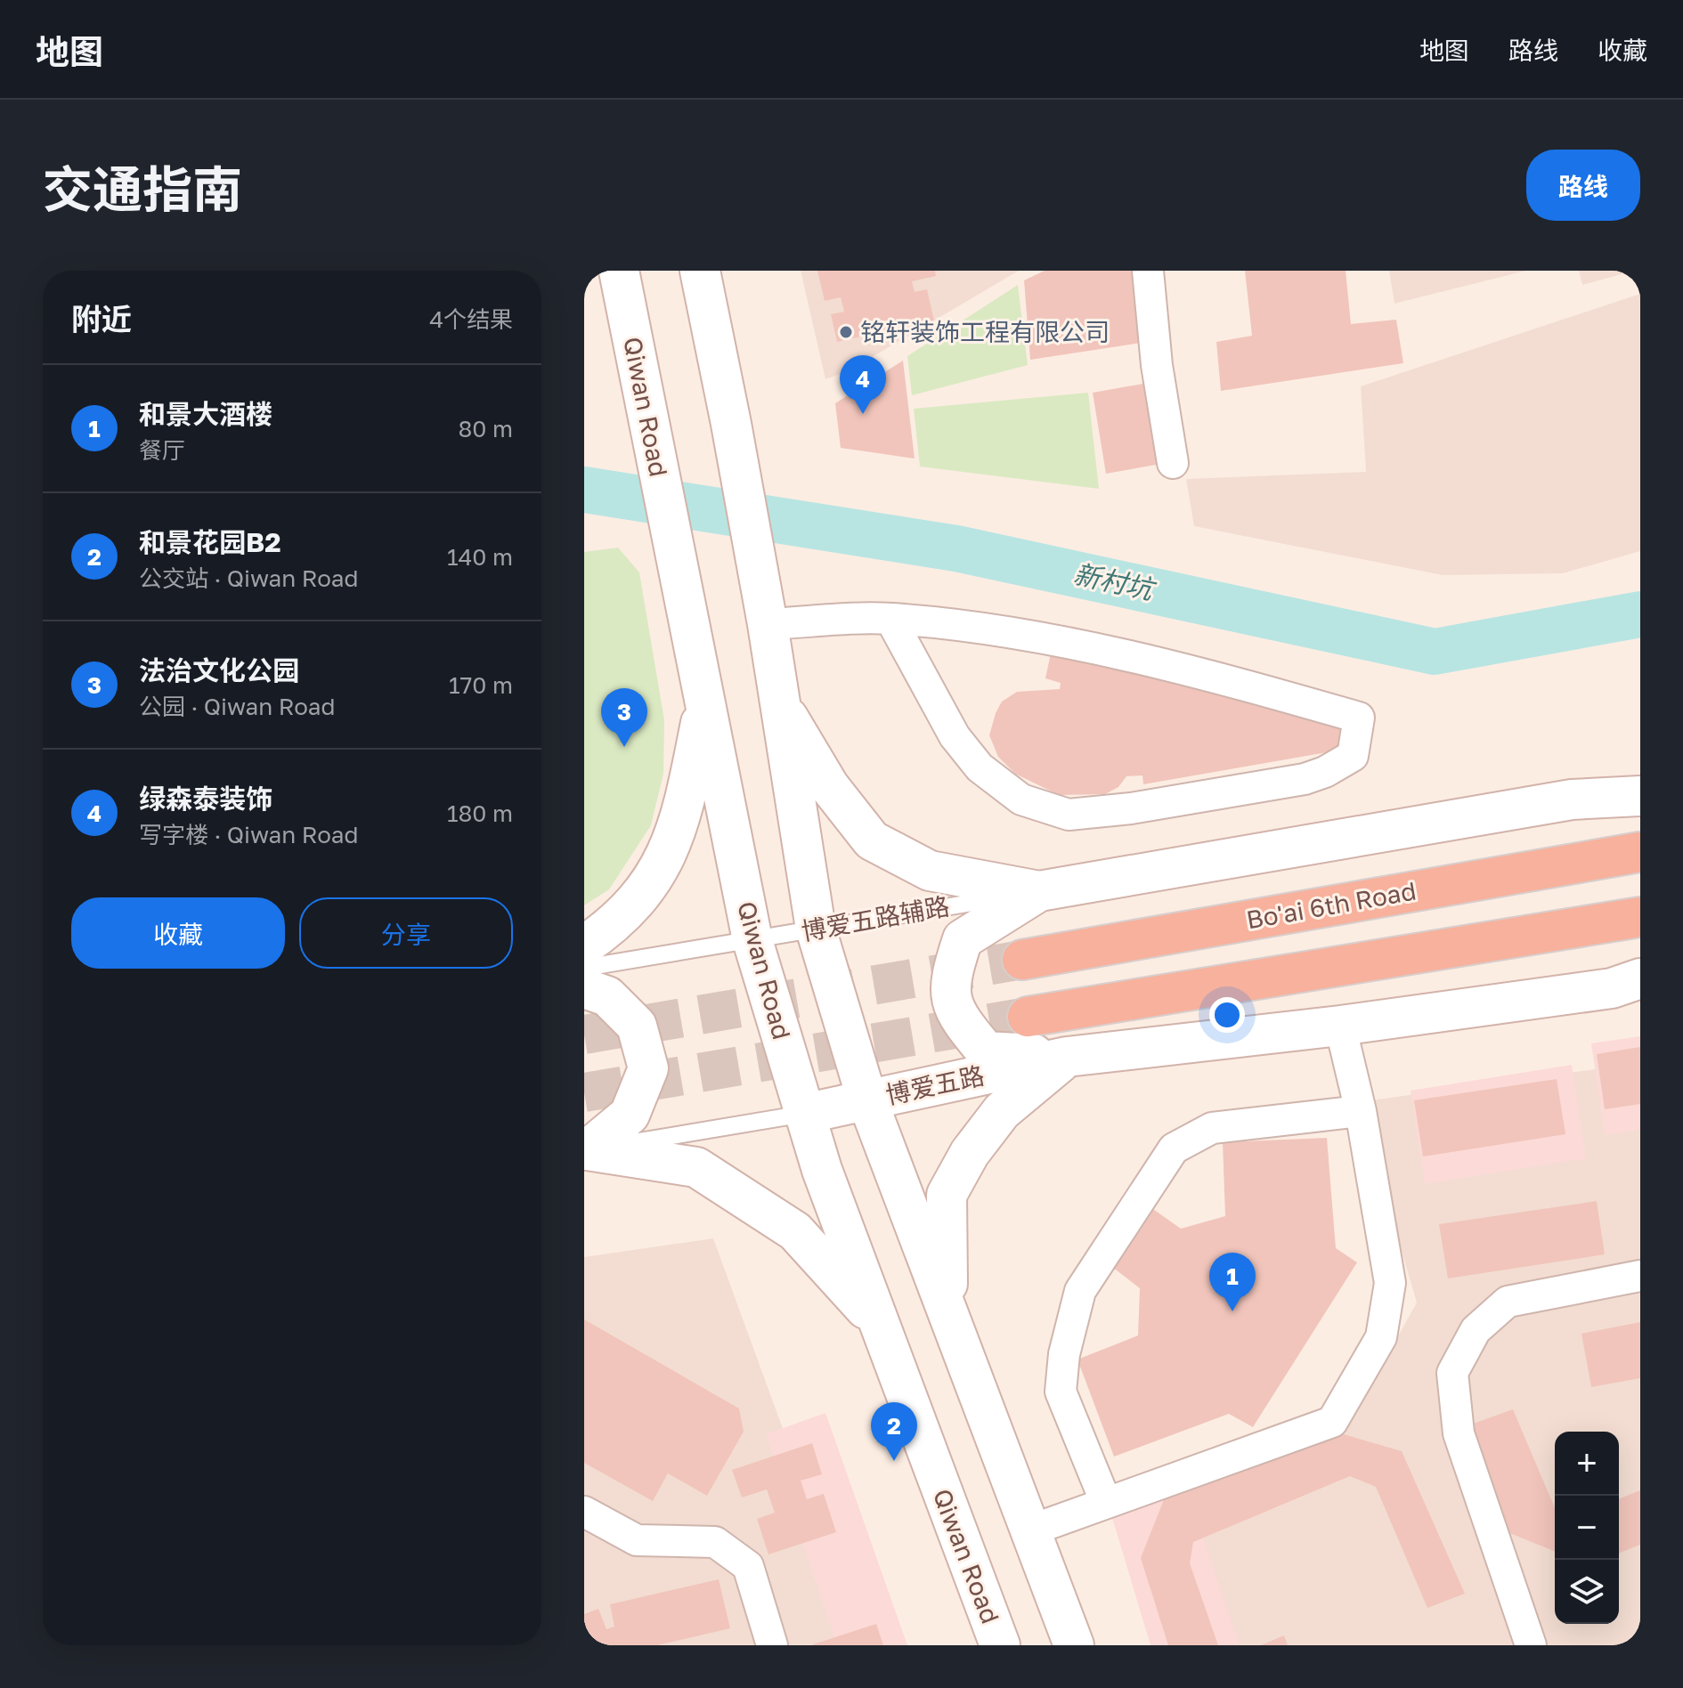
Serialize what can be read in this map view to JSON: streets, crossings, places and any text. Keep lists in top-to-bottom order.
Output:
{
  "streets": {
    "highway": ["Bo'ai 6th Road"],
    "main road": ["Qiwan Road", "博爱五路"],
    "lane": ["博爱五路辅路"]
  },
  "crossings": [
    ["Qiwan Road", "博爱五路辅路"],
    ["Qiwan Road", "博爱五路"]
  ],
  "water": ["新村坑"],
  "places": ["铭轩装饰工程有限公司"],
  "page": {
    "header": "地图",
    "nav": ["地图", "路线", "收藏"],
    "title": "交通指南",
    "buttons": [
      "路线",
      ["收藏", "分享"]
    ],
    "heading": ["附近", "4个结果"],
    "pins": [
      "4",
      "3",
      "1",
      "2"
    ],
    "list": [
      {
        "mark": "1",
        "name": "和景大酒楼",
        "note": "餐厅",
        "value": "80 m"
      },
      {
        "mark": "2",
        "name": "和景花园B2",
        "note": "公交站 · Qiwan Road",
        "value": "140 m"
      },
      {
        "mark": "3",
        "name": "法治文化公园",
        "note": "公园 · Qiwan Road",
        "value": "170 m"
      },
      {
        "mark": "4",
        "name": "绿森泰装饰",
        "note": "写字楼 · Qiwan Road",
        "value": "180 m"
      }
    ],
    "map_buttons": ["+", "−"]
  }
}
